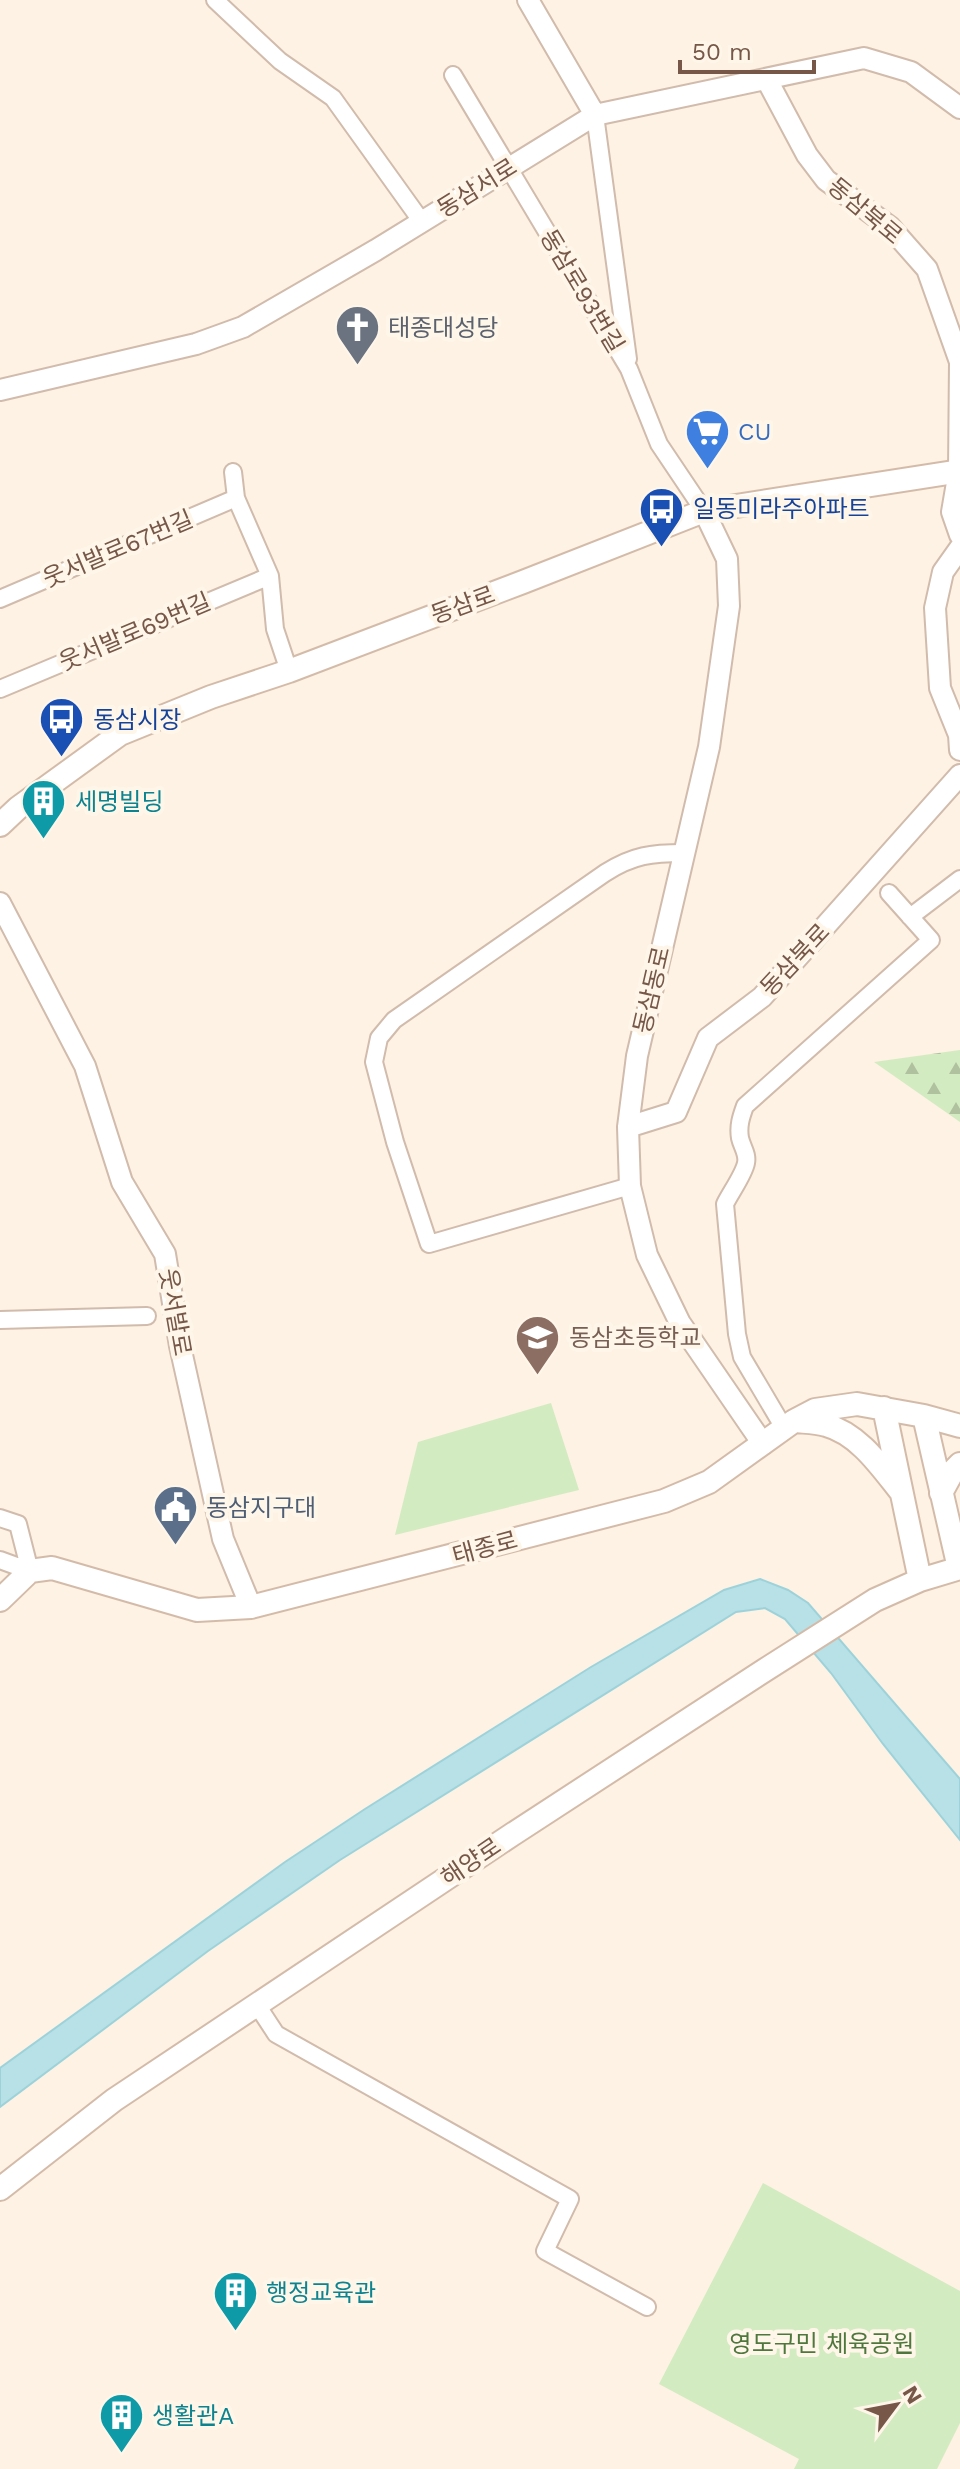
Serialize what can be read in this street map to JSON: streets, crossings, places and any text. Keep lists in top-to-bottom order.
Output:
{
  "streets": {
    "main road": ["동삼로", "태종로", "해양로"],
    "street": [
      "동삼서로",
      "동삼북로",
      "동삼로93번길",
      "웃서발로67번길",
      "웃서발로69번길",
      "동삼동로",
      "웃서발로"
    ]
  },
  "crossings": [
    ["동삼서로", "동삼북로"],
    ["동삼서로", "동삼로93번길"],
    ["동삼북로", "동삼로"],
    ["동삼북로", "동삼동로"],
    ["동삼로93번길", "동삼로"],
    ["동삼로93번길", "동삼동로"],
    ["동삼로", "동삼동로"],
    ["동삼동로", "태종로"],
    ["웃서발로", "태종로"]
  ],
  "parks": ["영도구민 체육공원"],
  "places": {
    "church": ["태종대성당"],
    "supermarket": ["CU"],
    "bus stop": ["일동미라주아파트", "동삼시장"],
    "building": ["세명빌딩", "행정교육관", "생활관A"],
    "school or university": ["동삼초등학교"],
    "public building": ["동삼지구대"]
  },
  "scale_bar": "50 m",
  "north": "top right"
}
